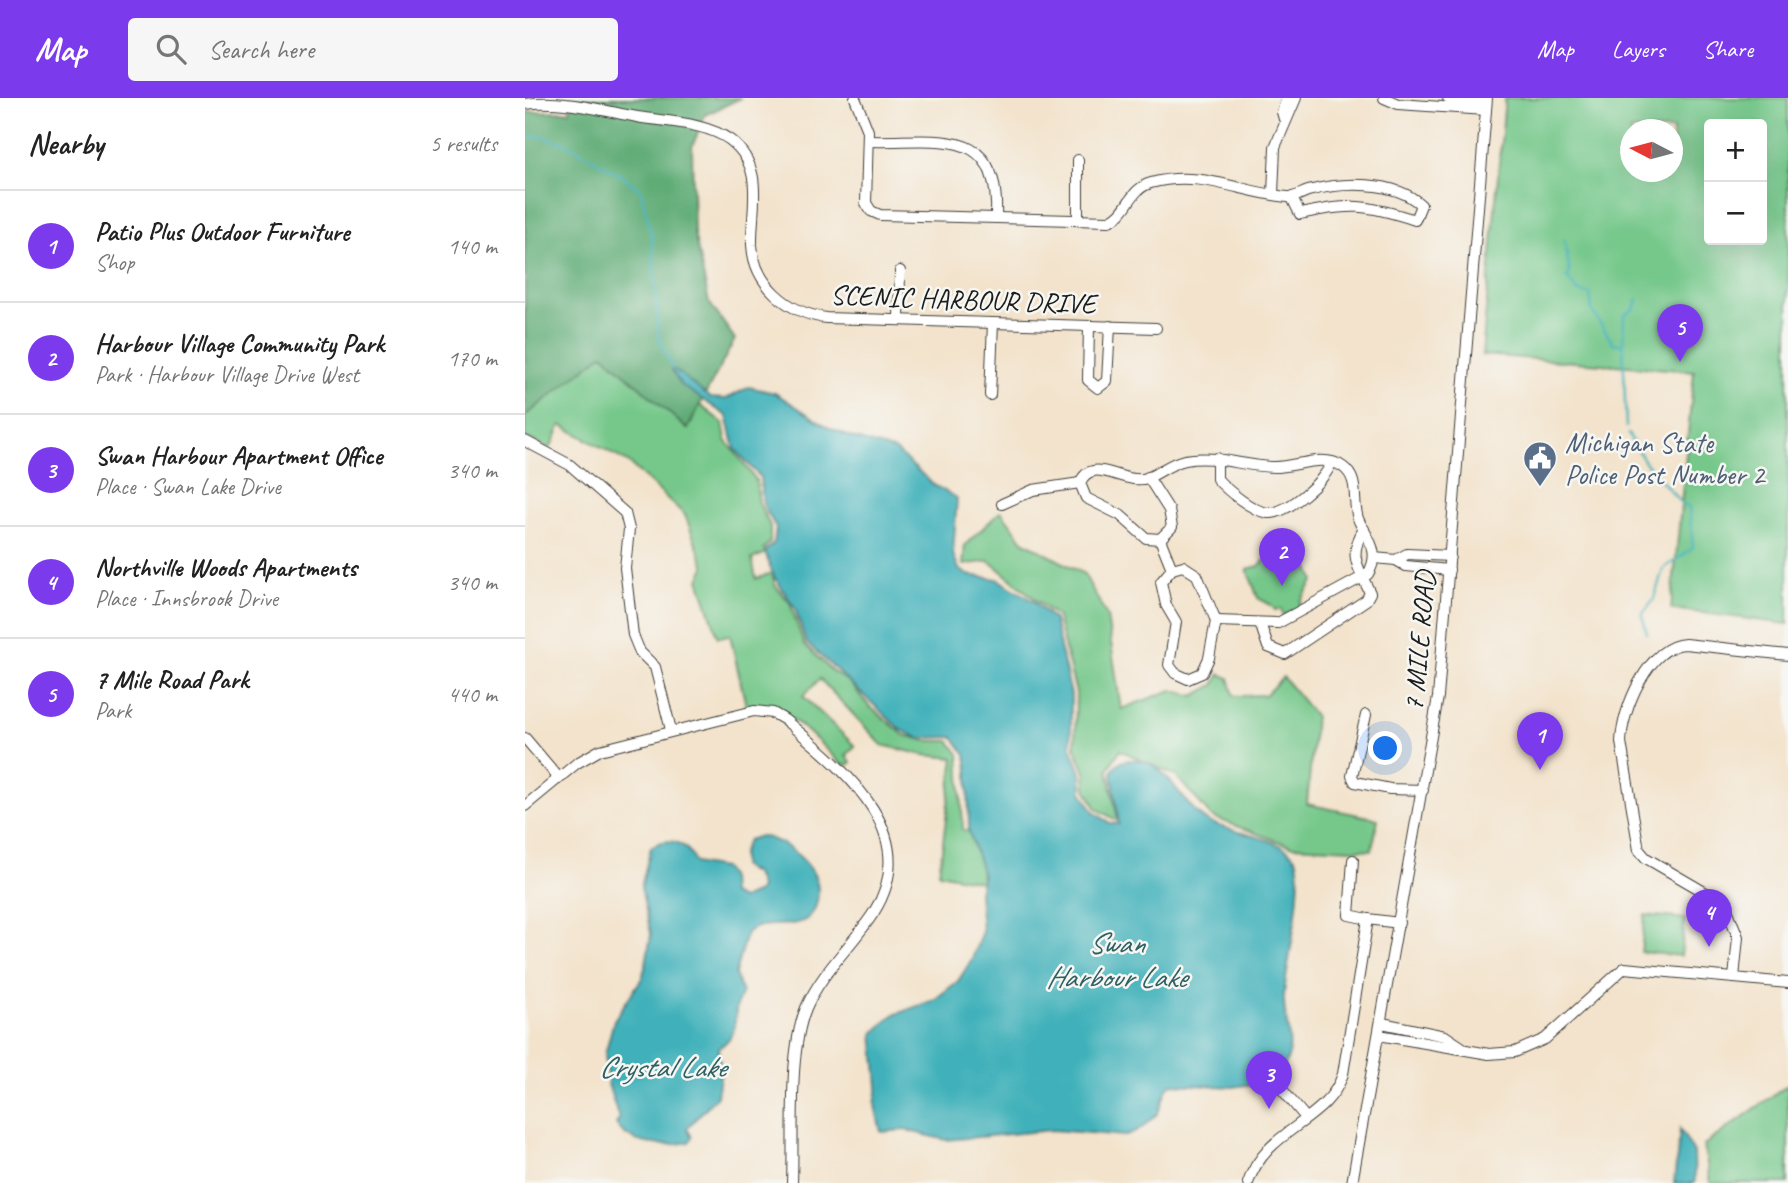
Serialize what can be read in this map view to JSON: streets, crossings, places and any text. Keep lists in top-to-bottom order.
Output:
{
  "streets": {
    "street": ["SCENIC HARBOUR DRIVE", "7 MILE ROAD"]
  },
  "water": ["Swan Harbour Lake", "Crystal Lake"],
  "places": {
    "public building": ["Michigan State Police Post Number 2"]
  },
  "north": "left",
  "page": {
    "header": "Map",
    "search": "Search here",
    "nav": ["Map", "Layers", "Share"],
    "heading": ["Nearby", "5 results"],
    "map_buttons": ["+", "−"],
    "list": [
      {
        "mark": "1",
        "name": "Patio Plus Outdoor Furniture",
        "note": "Shop",
        "value": "140 m"
      },
      {
        "mark": "2",
        "name": "Harbour Village Community Park",
        "note": "Park · Harbour Village Drive West",
        "value": "170 m"
      },
      {
        "mark": "3",
        "name": "Swan Harbour Apartment Office",
        "note": "Place · Swan Lake Drive",
        "value": "340 m"
      },
      {
        "mark": "4",
        "name": "Northville Woods Apartments",
        "note": "Place · Innsbrook Drive",
        "value": "340 m"
      },
      {
        "mark": "5",
        "name": "7 Mile Road Park",
        "note": "Park",
        "value": "440 m"
      }
    ],
    "pins": [
      "5",
      "2",
      "1",
      "4",
      "3"
    ]
  }
}
